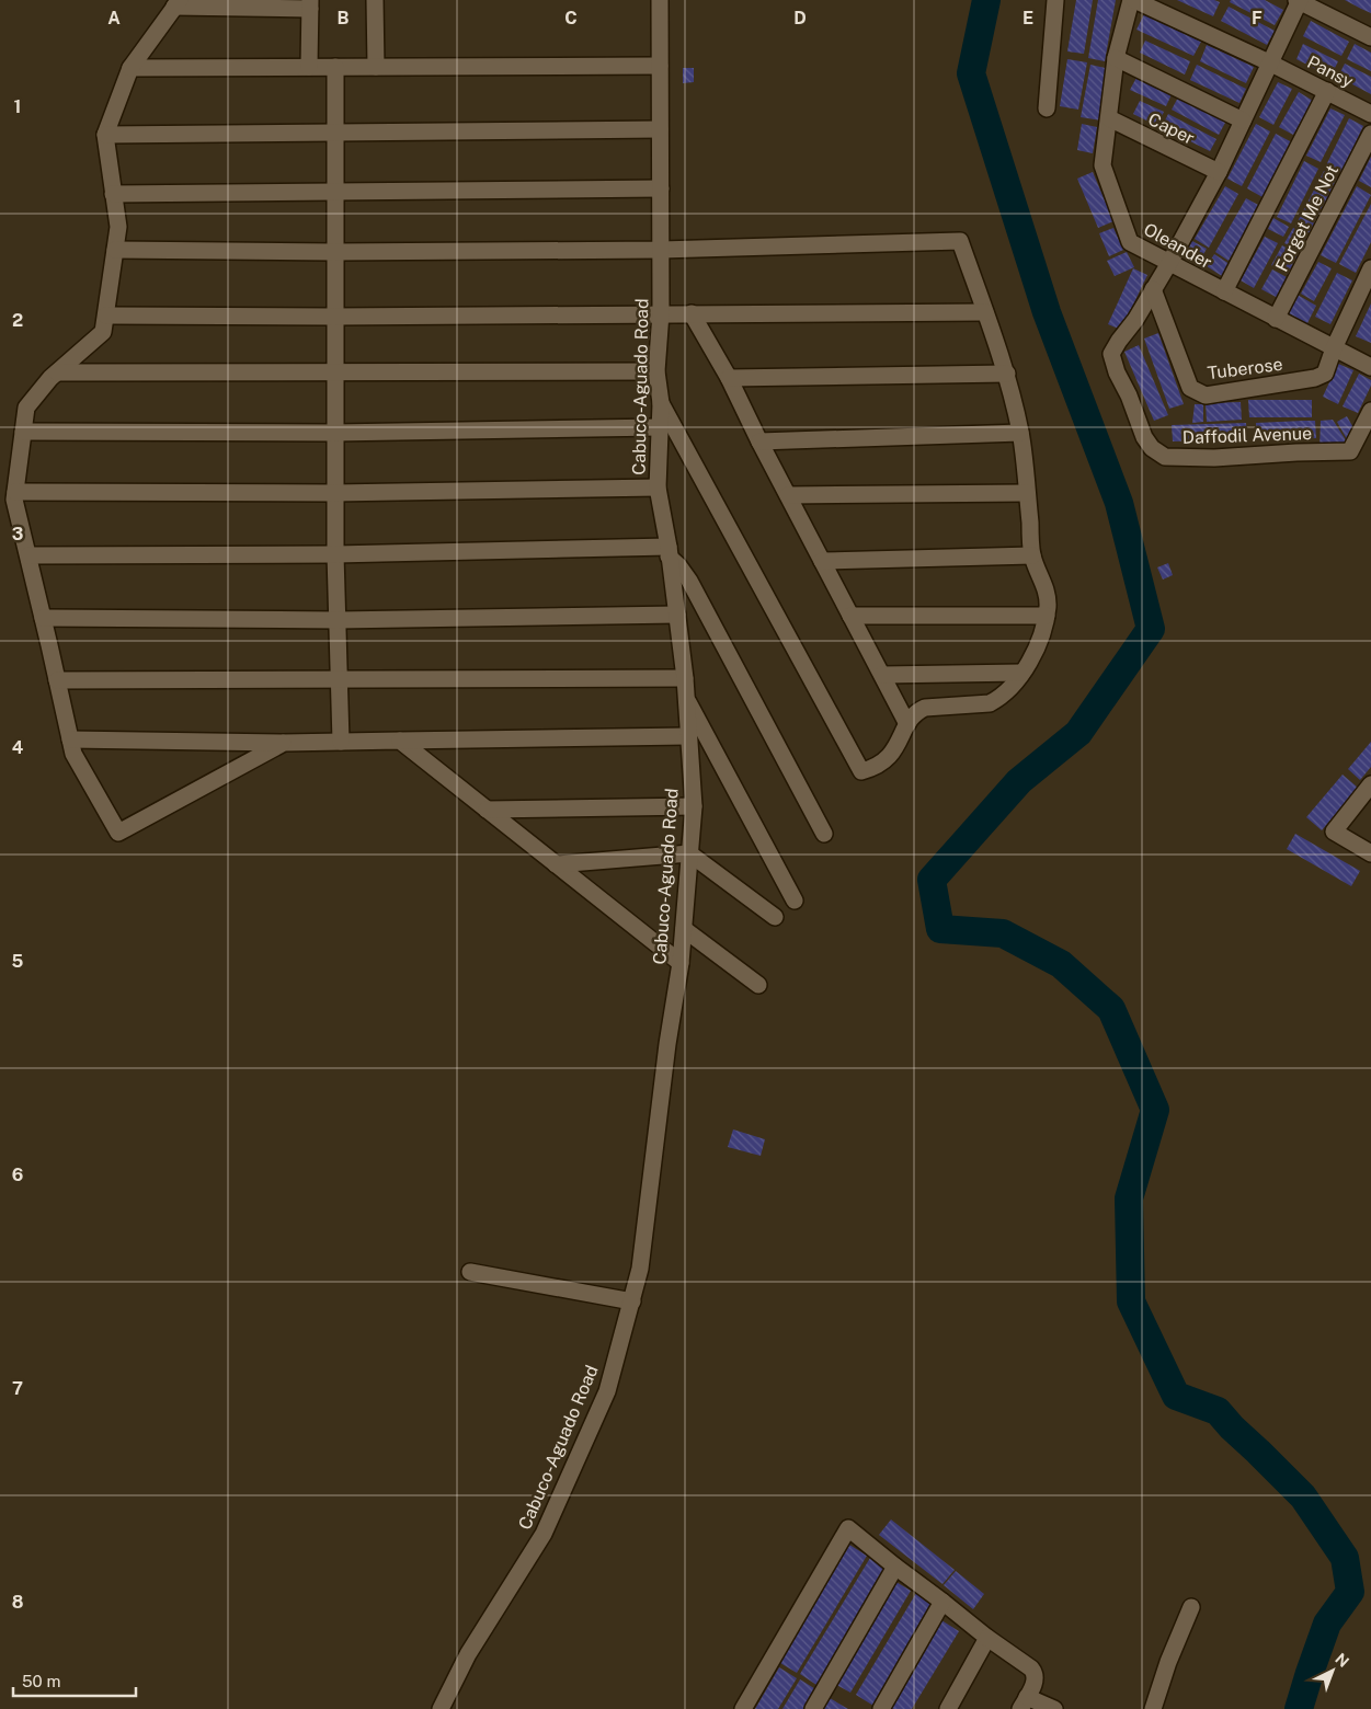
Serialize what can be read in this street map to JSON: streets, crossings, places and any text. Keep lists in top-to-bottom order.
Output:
{
  "streets": {
    "street": [
      "Pansy",
      "Caper",
      "Forget Me Not",
      "Oleander",
      "Tuberose",
      "Cabuco-Aguado Road",
      "Daffodil Avenue"
    ]
  },
  "crossings": [
    ["Pansy", "Oleander"],
    ["Caper", "Oleander"],
    ["Forget Me Not", "Oleander"],
    ["Oleander", "Tuberose"],
    ["Tuberose", "Daffodil Avenue"]
  ],
  "scale_bar": "50 m",
  "north": "top right",
  "grid": {
    "columns": [
      "A",
      "B",
      "C",
      "D",
      "E",
      "F"
    ],
    "rows": [
      "1",
      "2",
      "3",
      "4",
      "5",
      "6",
      "7",
      "8"
    ]
  }
}
